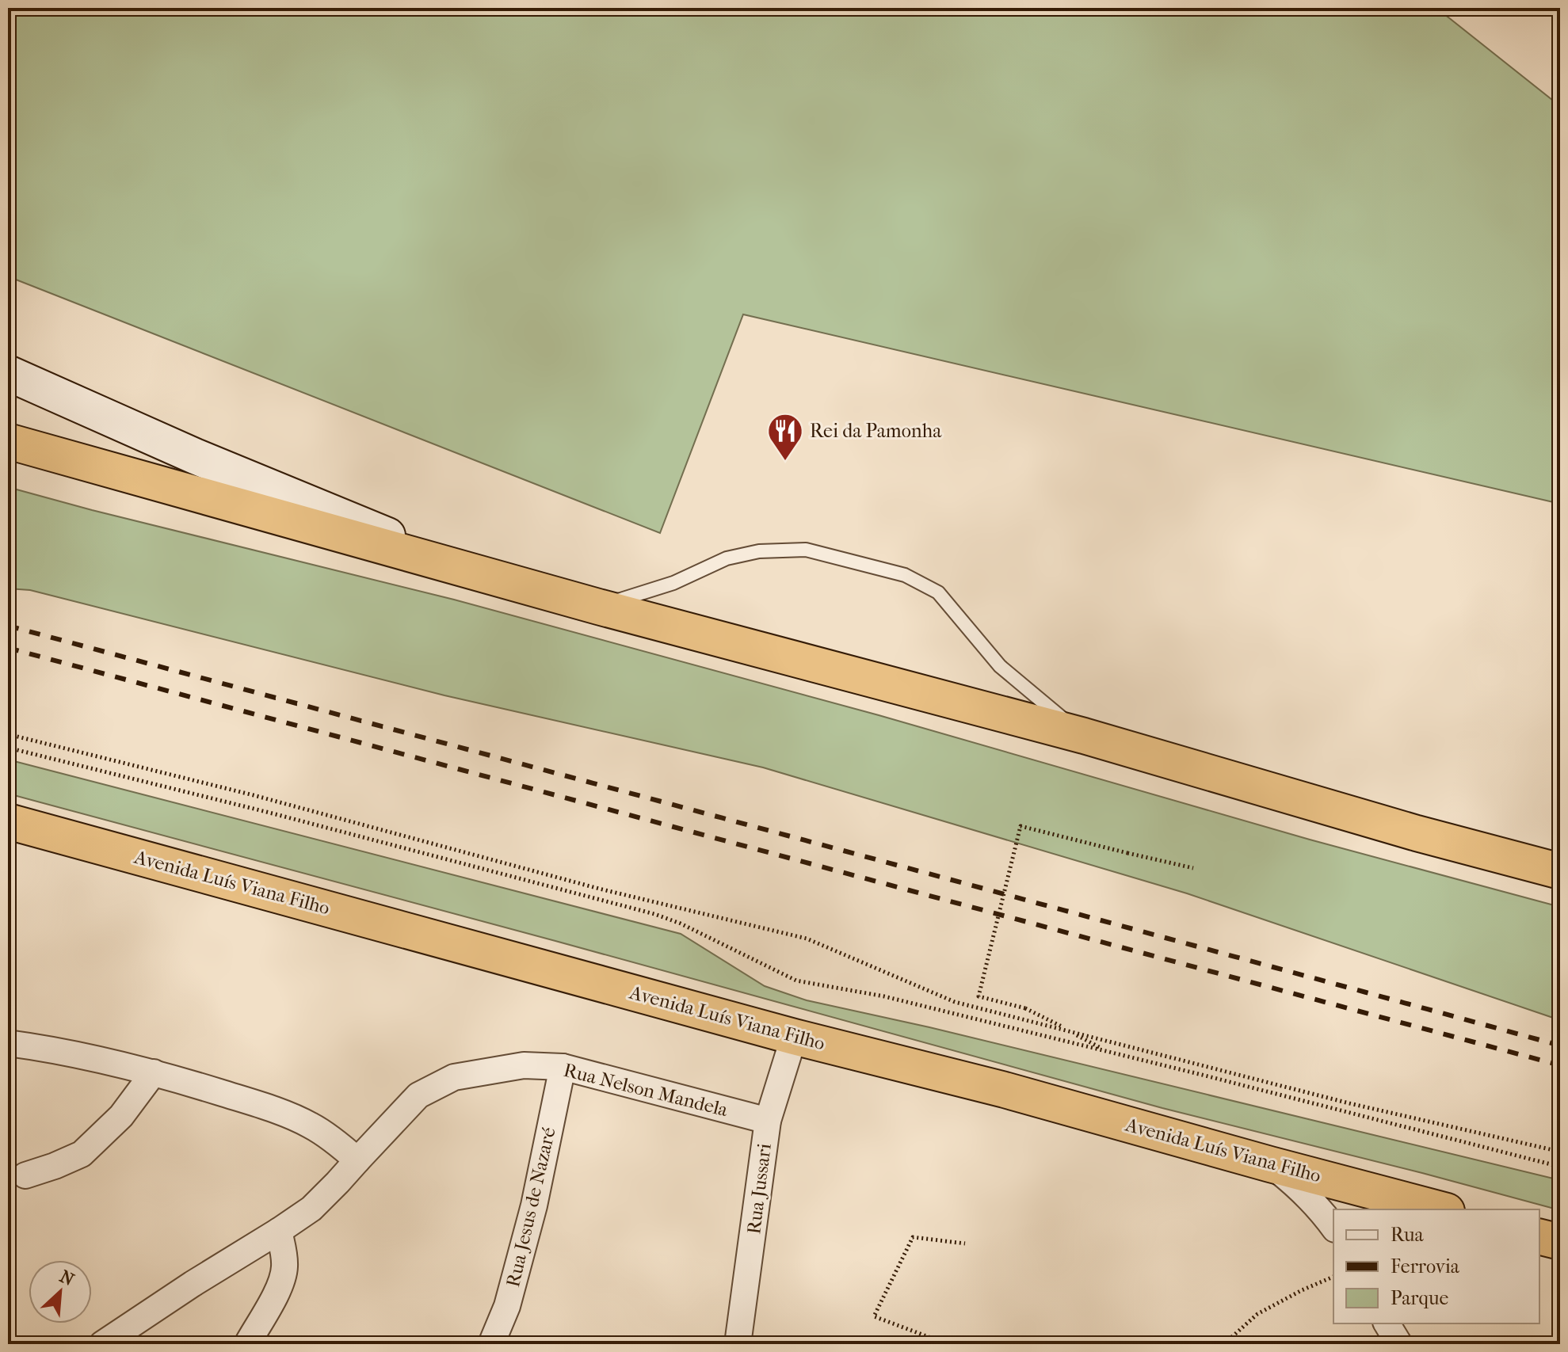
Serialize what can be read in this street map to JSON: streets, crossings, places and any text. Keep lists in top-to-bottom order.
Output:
{
  "streets": {
    "highway": ["Avenida Luís Viana Filho"],
    "street": ["Rua Nelson Mandela", "Rua Jussari", "Rua Jesus de Nazaré"]
  },
  "crossings": [
    ["Avenida Luís Viana Filho", "Rua Jussari"],
    ["Rua Nelson Mandela", "Rua Jussari"],
    ["Rua Nelson Mandela", "Rua Jesus de Nazaré"]
  ],
  "places": {
    "restaurant": ["Rei da Pamonha"]
  },
  "legend": ["Rua", "Ferrovia", "Parque"],
  "north": "top right"
}
